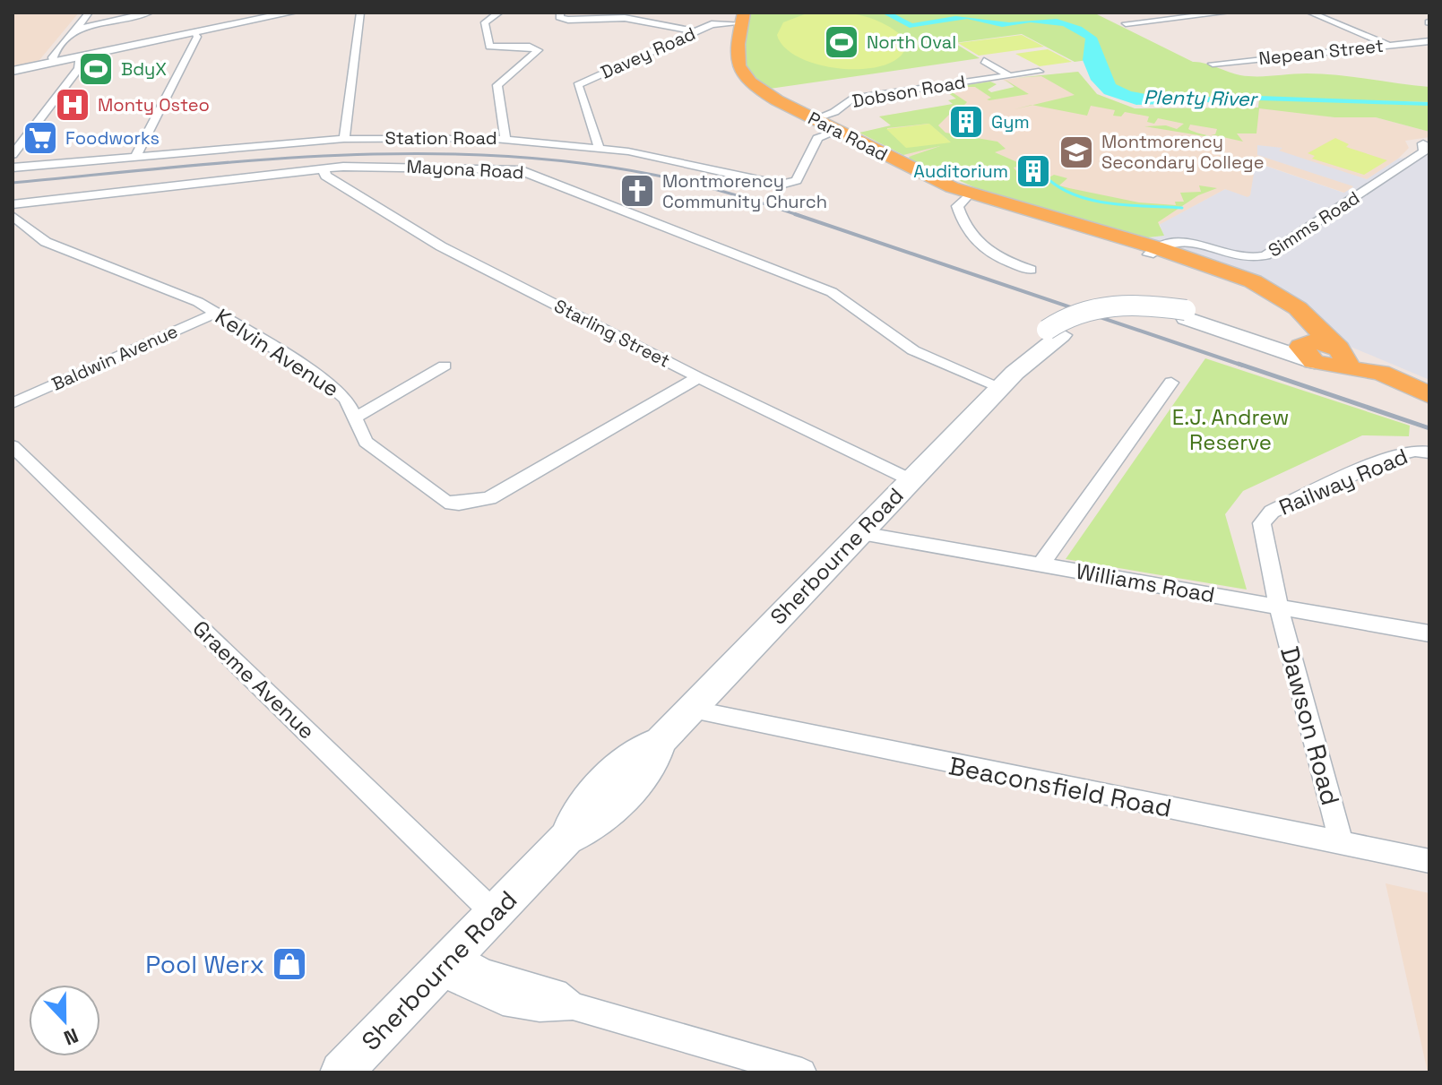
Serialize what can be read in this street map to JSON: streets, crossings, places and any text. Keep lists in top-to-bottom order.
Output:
{
  "streets": {
    "main road": ["Para Road", "Sherbourne Road"],
    "street": [
      "Nepean Street",
      "Davey Road",
      "Dobson Road",
      "Station Road",
      "Mayona Road",
      "Simms Road",
      "Starling Street",
      "Kelvin Avenue",
      "Baldwin Avenue",
      "Railway Road",
      "Williams Road",
      "Graeme Avenue",
      "Dawson Road",
      "Beaconsfield Road"
    ]
  },
  "crossings": [
    ["Davey Road", "Para Road"],
    ["Davey Road", "Station Road"],
    ["Dobson Road", "Para Road"],
    ["Para Road", "Station Road"],
    ["Para Road", "Simms Road"],
    ["Para Road", "Sherbourne Road"],
    ["Mayona Road", "Starling Street"],
    ["Mayona Road", "Sherbourne Road"],
    ["Starling Street", "Kelvin Avenue"],
    ["Starling Street", "Sherbourne Road"],
    ["Kelvin Avenue", "Baldwin Avenue"],
    ["Railway Road", "Williams Road"],
    ["Railway Road", "Dawson Road"],
    ["Sherbourne Road", "Williams Road"],
    ["Sherbourne Road", "Graeme Avenue"],
    ["Sherbourne Road", "Beaconsfield Road"],
    ["Williams Road", "Dawson Road"],
    ["Dawson Road", "Beaconsfield Road"]
  ],
  "water": ["Plenty River"],
  "parks": ["E.J. Andrew Reserve"],
  "places": {
    "sports": ["North Oval", "BdyX"],
    "hospital": ["Monty Osteo"],
    "building": ["Gym", "Auditorium"],
    "supermarket": ["Foodworks"],
    "school or university": ["Montmorency Secondary College"],
    "church": ["Montmorency Community Church"],
    "shop": ["Pool Werx"]
  },
  "north": "bottom"
}
